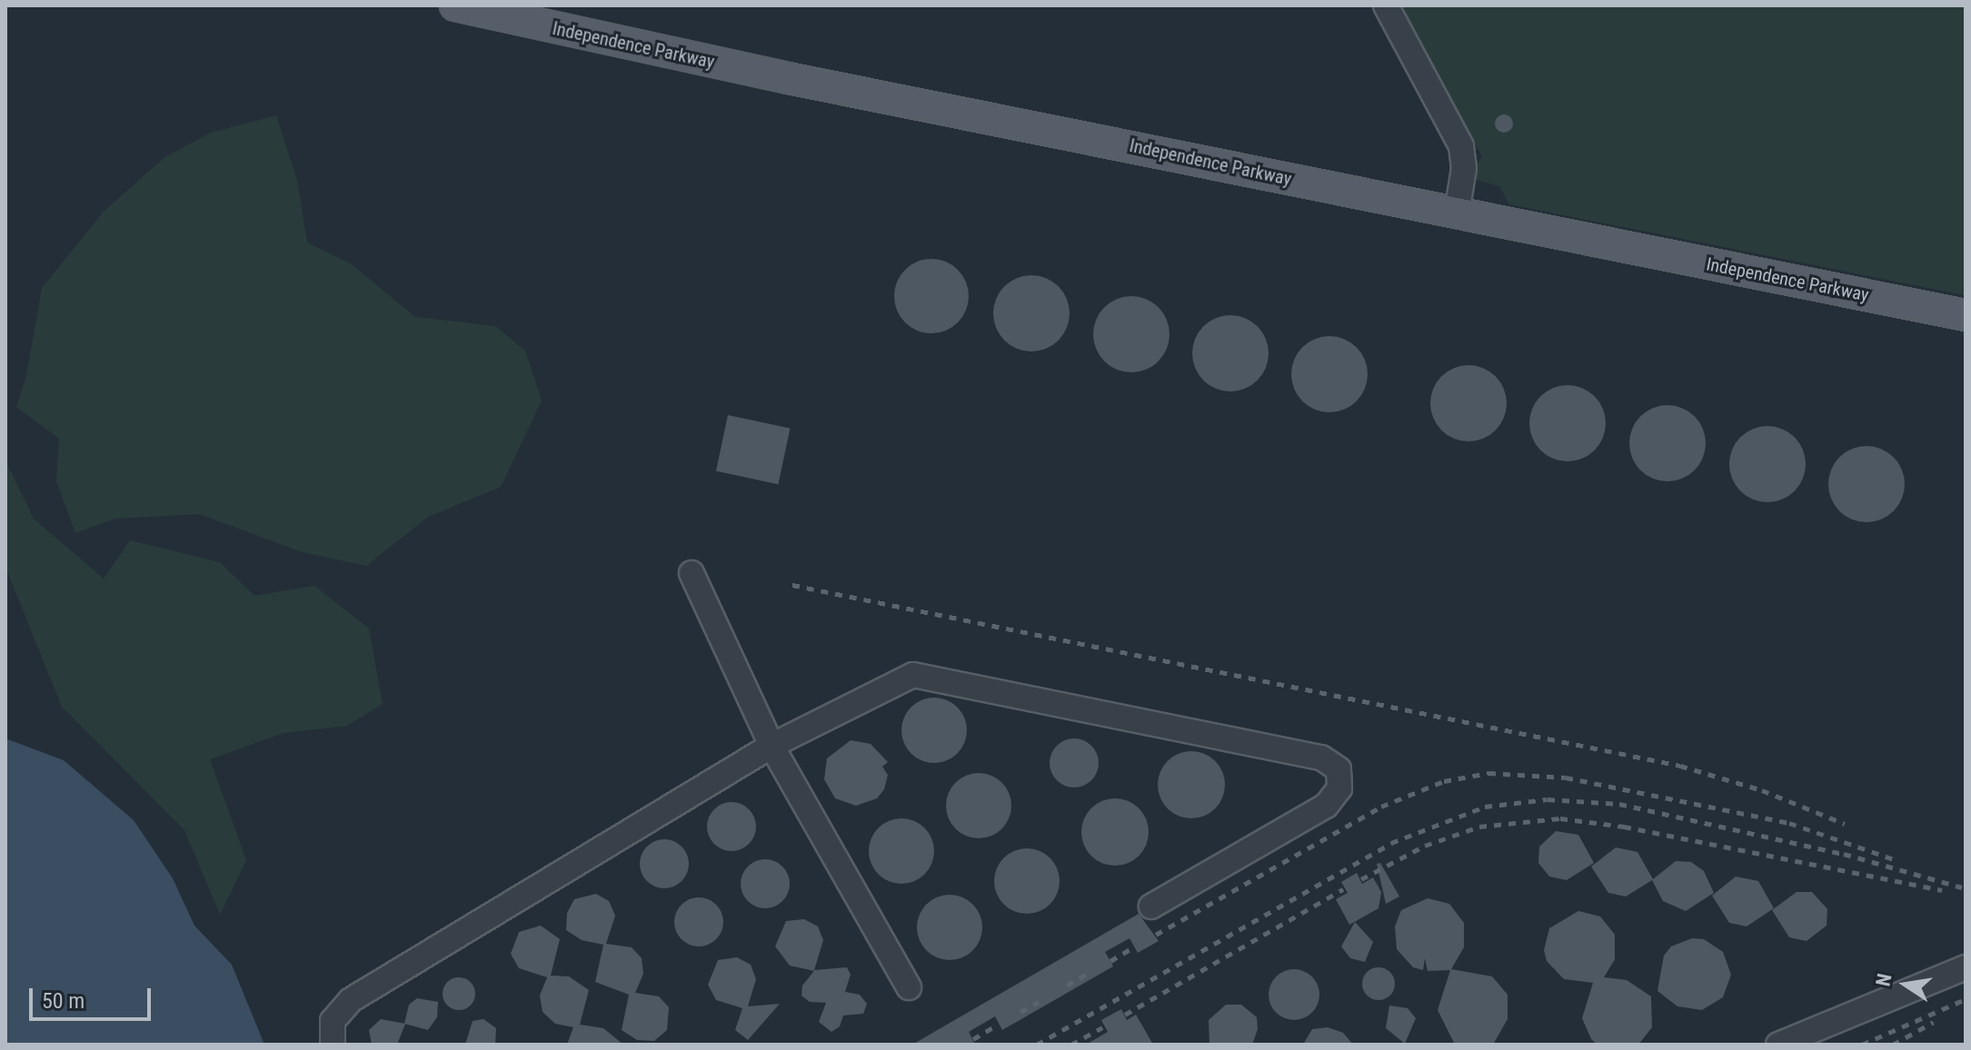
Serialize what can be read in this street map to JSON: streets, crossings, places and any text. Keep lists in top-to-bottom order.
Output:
{
  "streets": {
    "main road": ["Independence Parkway"]
  },
  "scale_bar": "50 m",
  "north": "left"
}
